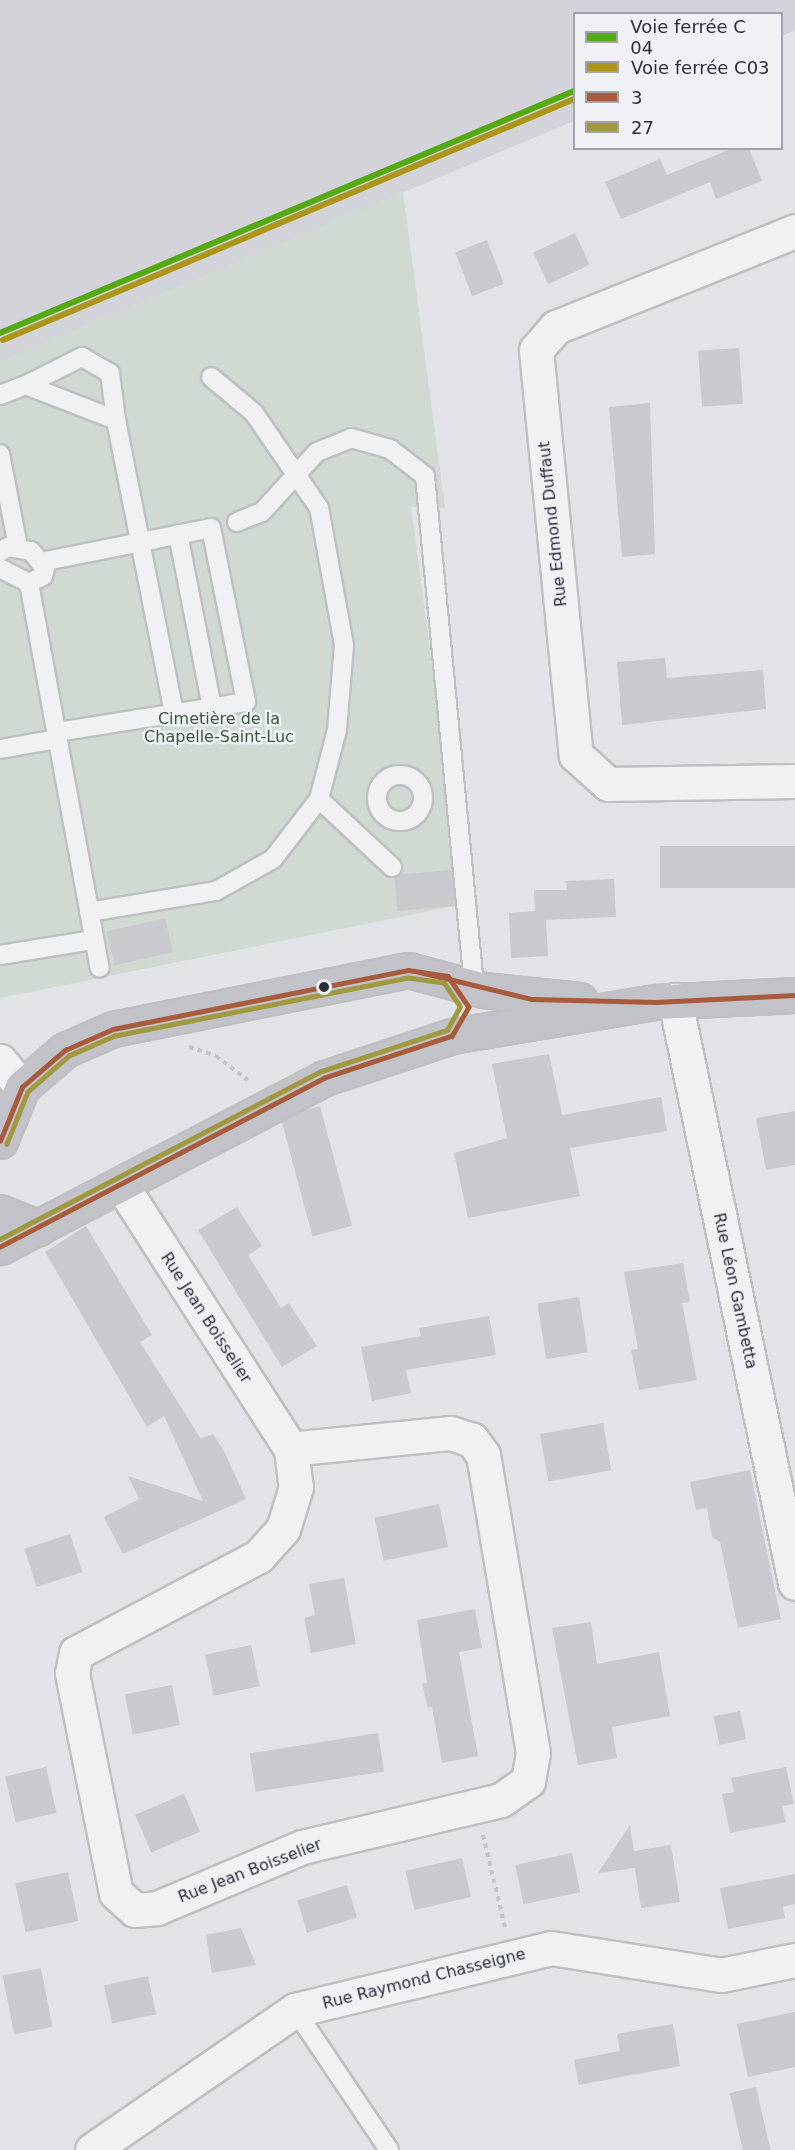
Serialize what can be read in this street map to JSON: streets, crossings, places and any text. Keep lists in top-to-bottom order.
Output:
{
  "streets": {
    "street": [
      "Rue Edmond Duffaut",
      "Rue Léon Gambetta",
      "Rue Jean Boisselier",
      "Rue Raymond Chasseigne"
    ]
  },
  "parks": ["Cimetière de la Chapelle-Saint-Luc"],
  "lines": ["rail line C03", "transit line 3", "transit line 27"],
  "legend": [
    "Voie ferrée C 04",
    "Voie ferrée C03",
    "3",
    "27"
  ]
}
